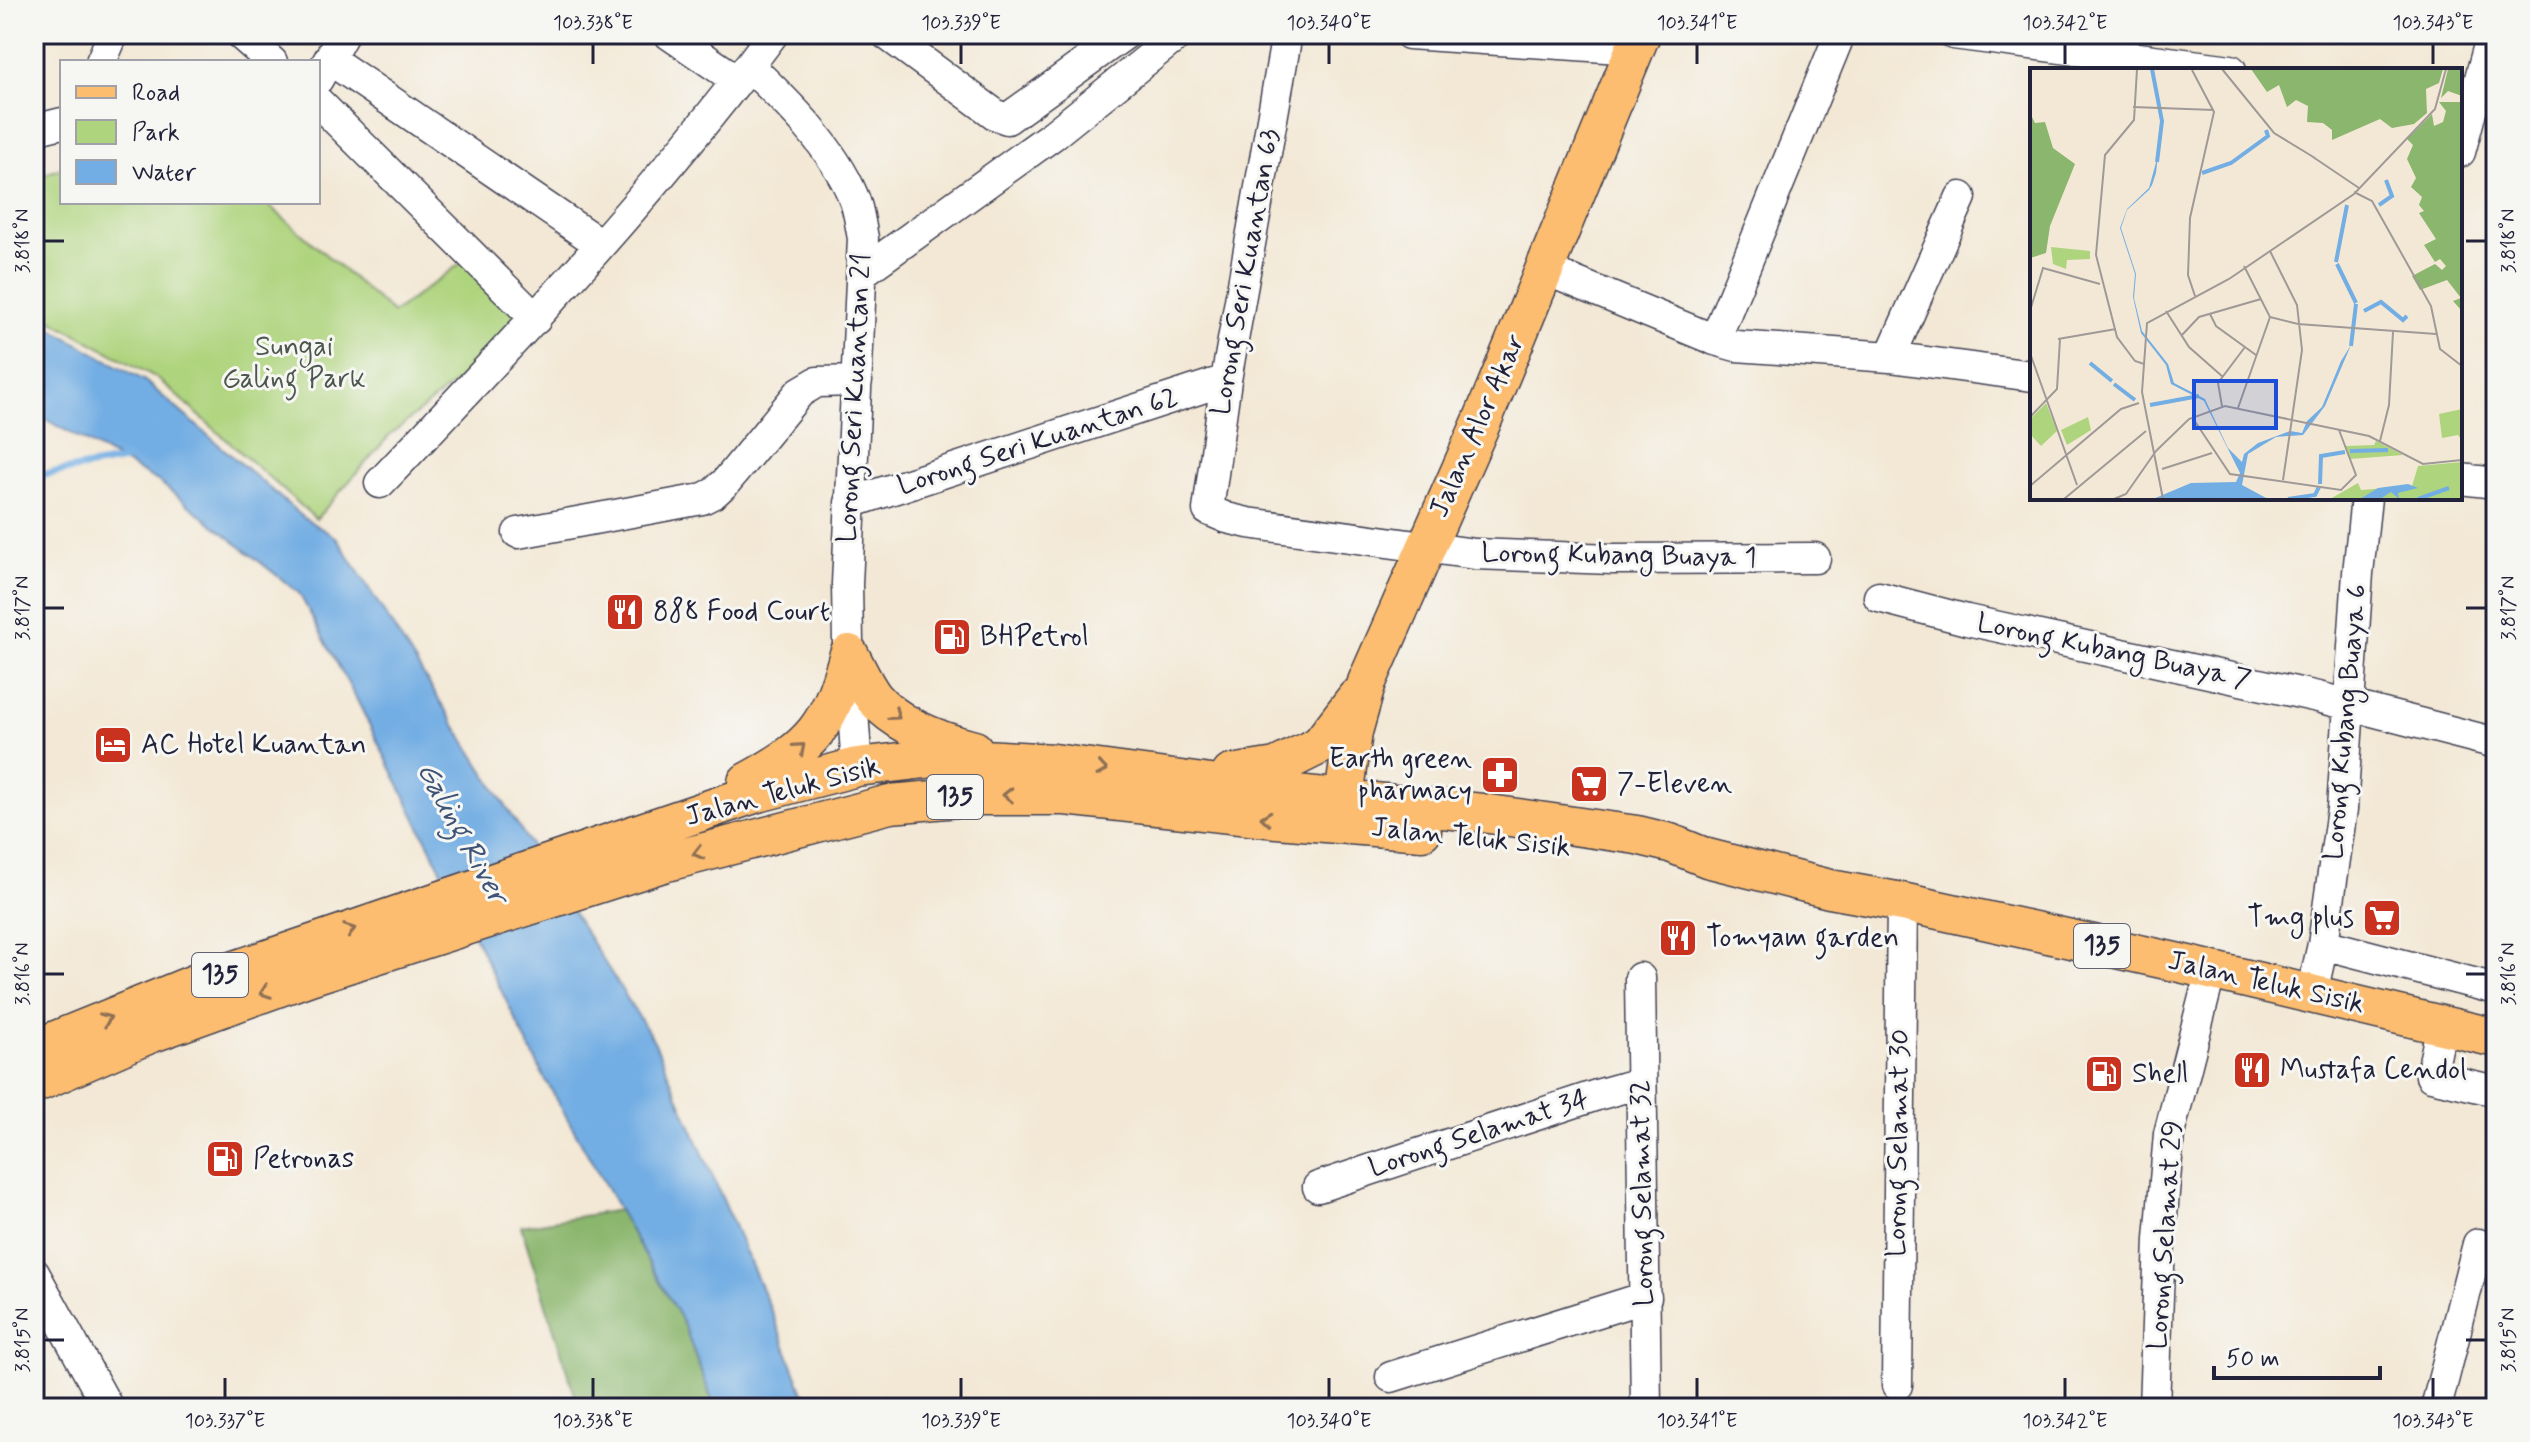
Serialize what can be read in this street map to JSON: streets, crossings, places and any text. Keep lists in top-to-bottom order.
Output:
{
  "streets": {
    "main road": ["Jalan Alor Akar", "Jalan Teluk Sisik", "135"],
    "street": [
      "Lorong Seri Kuantan 63",
      "Lorong Seri Kuantan 21",
      "Lorong Seri Kuantan 62",
      "Lorong Kubang Buaya 1",
      "Lorong Kubang Buaya 7",
      "Lorong Kubang Buaya 6",
      "Lorong Selamat 34",
      "Lorong Selamat 30",
      "Lorong Selamat 32",
      "Lorong Selamat 29"
    ]
  },
  "crossings": [
    ["Lorong Seri Kuantan 63", "Lorong Seri Kuantan 62"],
    ["Lorong Seri Kuantan 63", "Lorong Kubang Buaya 1"],
    ["Lorong Seri Kuantan 21", "Lorong Seri Kuantan 62"],
    ["Lorong Seri Kuantan 21", "Jalan Teluk Sisik"],
    ["Jalan Alor Akar", "Lorong Kubang Buaya 1"],
    ["Jalan Alor Akar", "Jalan Teluk Sisik"],
    ["Lorong Kubang Buaya 7", "Lorong Kubang Buaya 6"],
    ["Lorong Kubang Buaya 6", "Jalan Teluk Sisik"],
    ["Jalan Teluk Sisik", "Lorong Selamat 30"],
    ["Jalan Teluk Sisik", "Lorong Selamat 29"],
    ["Lorong Selamat 34", "Lorong Selamat 32"]
  ],
  "water": ["Galing River"],
  "parks": ["Sungai Galing Park"],
  "places": {
    "restaurant": ["888 Food Court", "Tomyam garden", "Mustafa Cendol"],
    "fuel station": ["BHPetrol", "Shell", "Petronas"],
    "hotel": ["AC Hotel Kuantan"],
    "pharmacy": ["Earth green pharmacy"],
    "supermarket": ["7-Eleven", "Tmg plus"]
  },
  "legend": ["Road", "Park", "Water"],
  "scale_bar": "50 m",
  "coordinates": [
    "103.338°E",
    "103.339°E",
    "103.340°E",
    "103.341°E",
    "103.342°E",
    "103.343°E",
    "3.818°N",
    "3.817°N",
    "3.816°N",
    "3.815°N",
    "103.337°E"
  ]
}
